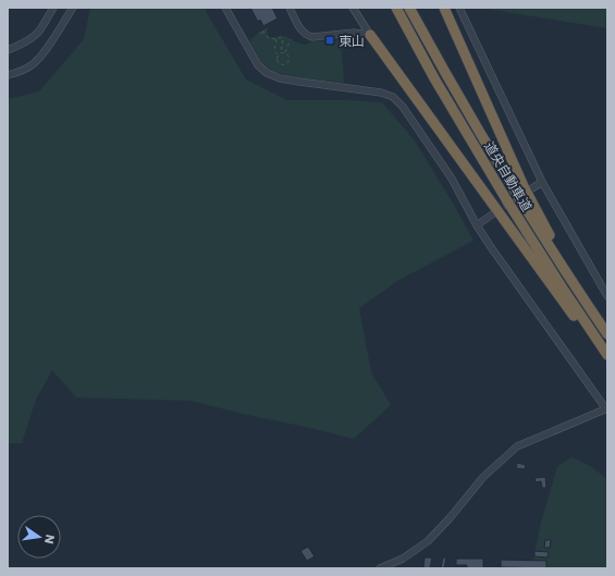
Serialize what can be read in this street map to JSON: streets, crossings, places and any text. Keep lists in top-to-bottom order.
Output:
{
  "streets": {
    "highway": ["道央自動車道"]
  },
  "places": {
    "transit": ["東山"]
  },
  "north": "right"
}
